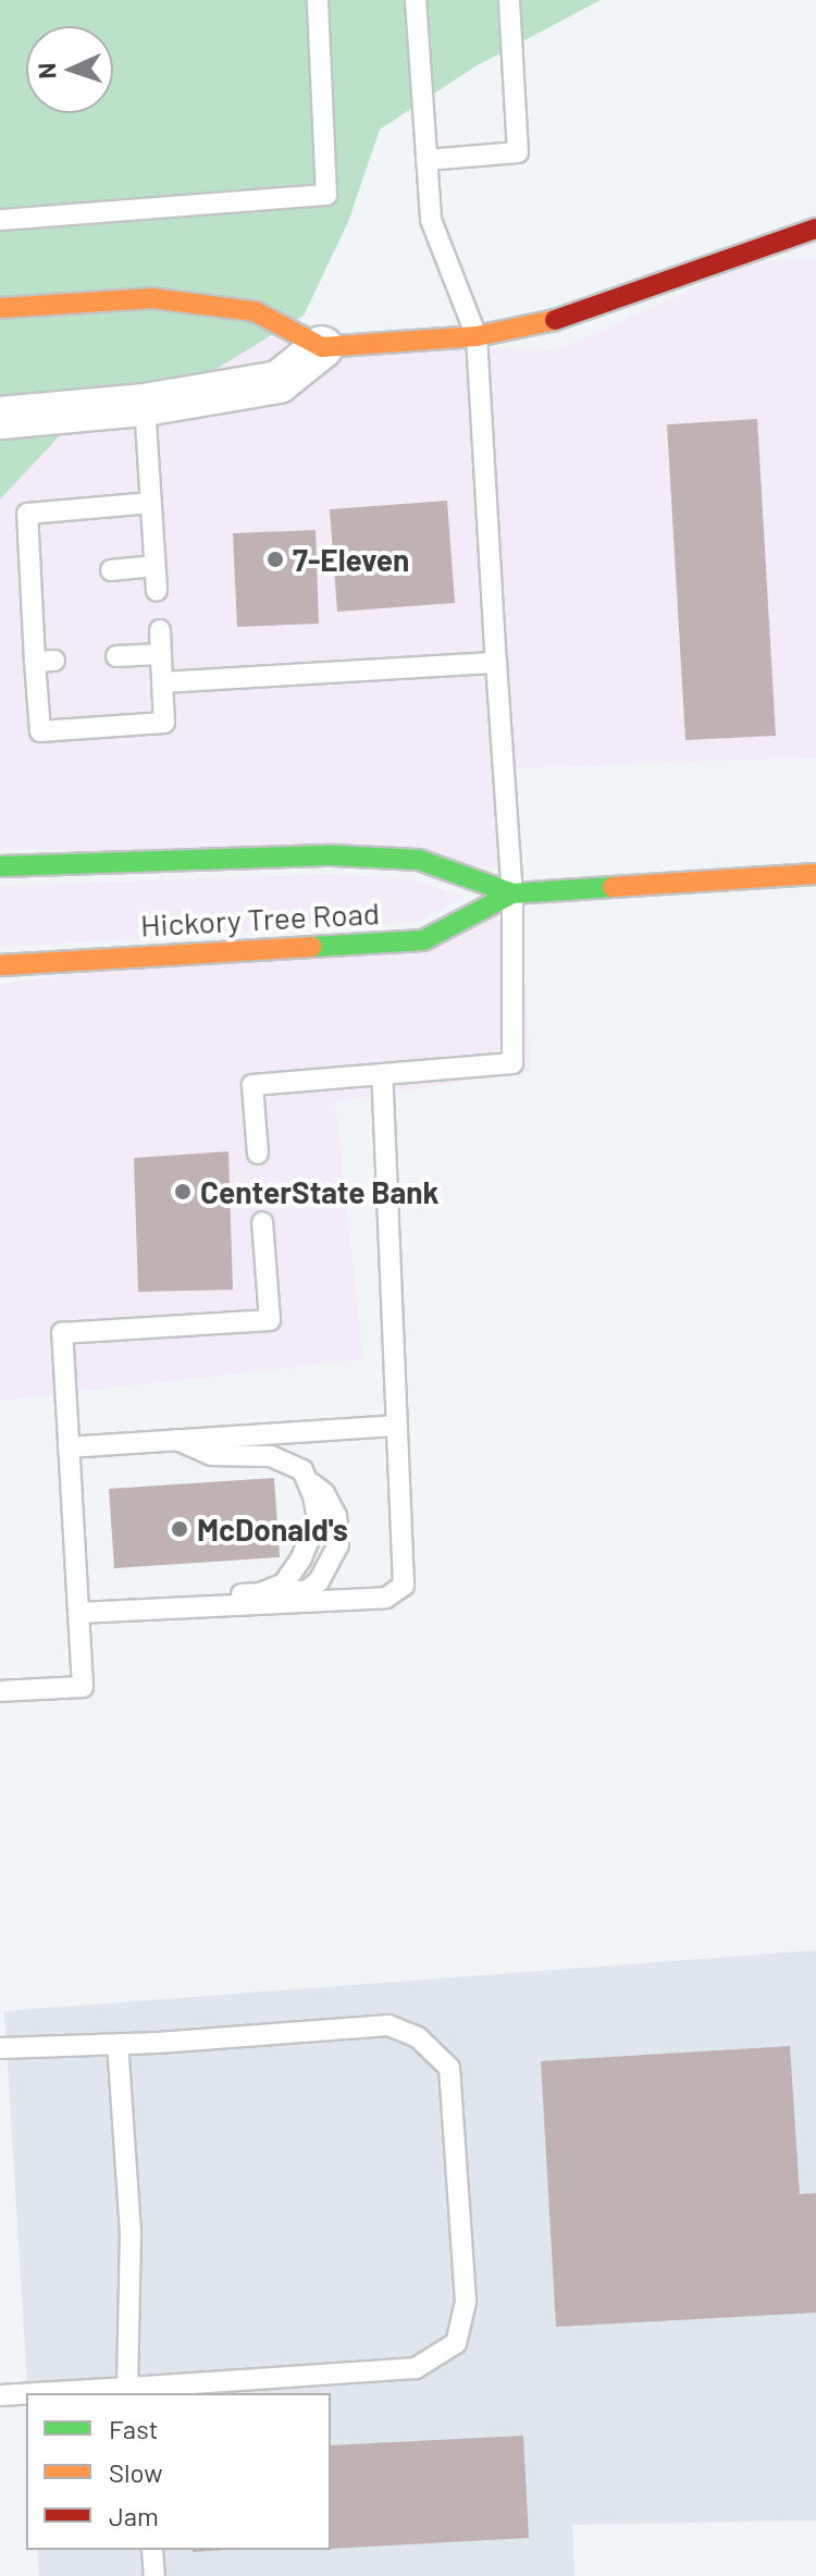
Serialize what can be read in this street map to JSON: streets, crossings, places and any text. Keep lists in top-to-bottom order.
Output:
{
  "streets": {
    "street": ["Hickory Tree Road"]
  },
  "places": ["7-Eleven", "CenterState Bank", "McDonald's"],
  "legend": ["Fast", "Slow", "Jam"],
  "north": "left"
}
